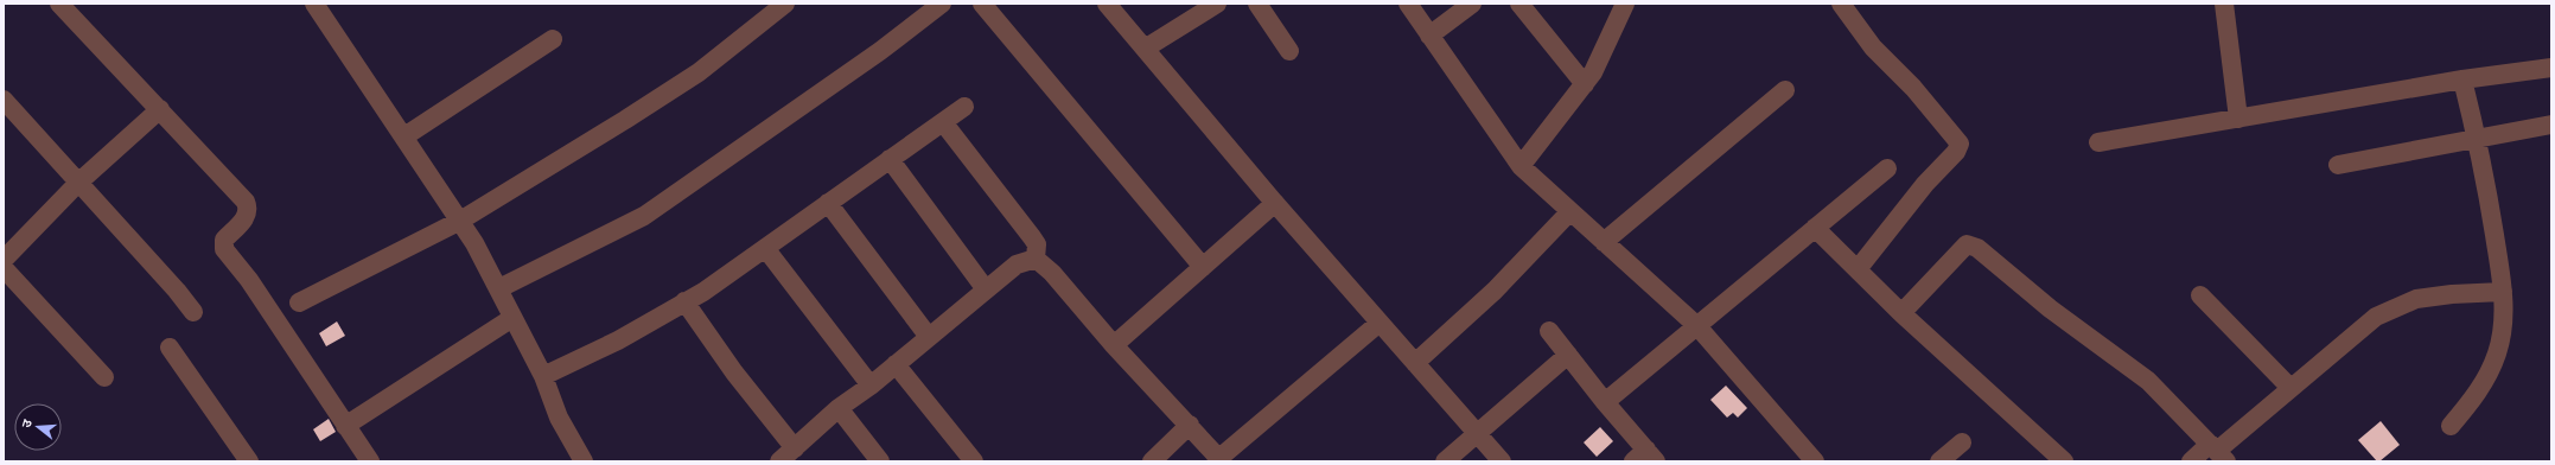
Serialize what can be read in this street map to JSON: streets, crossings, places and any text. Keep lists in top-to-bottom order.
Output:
{
  "north": "left"
}
